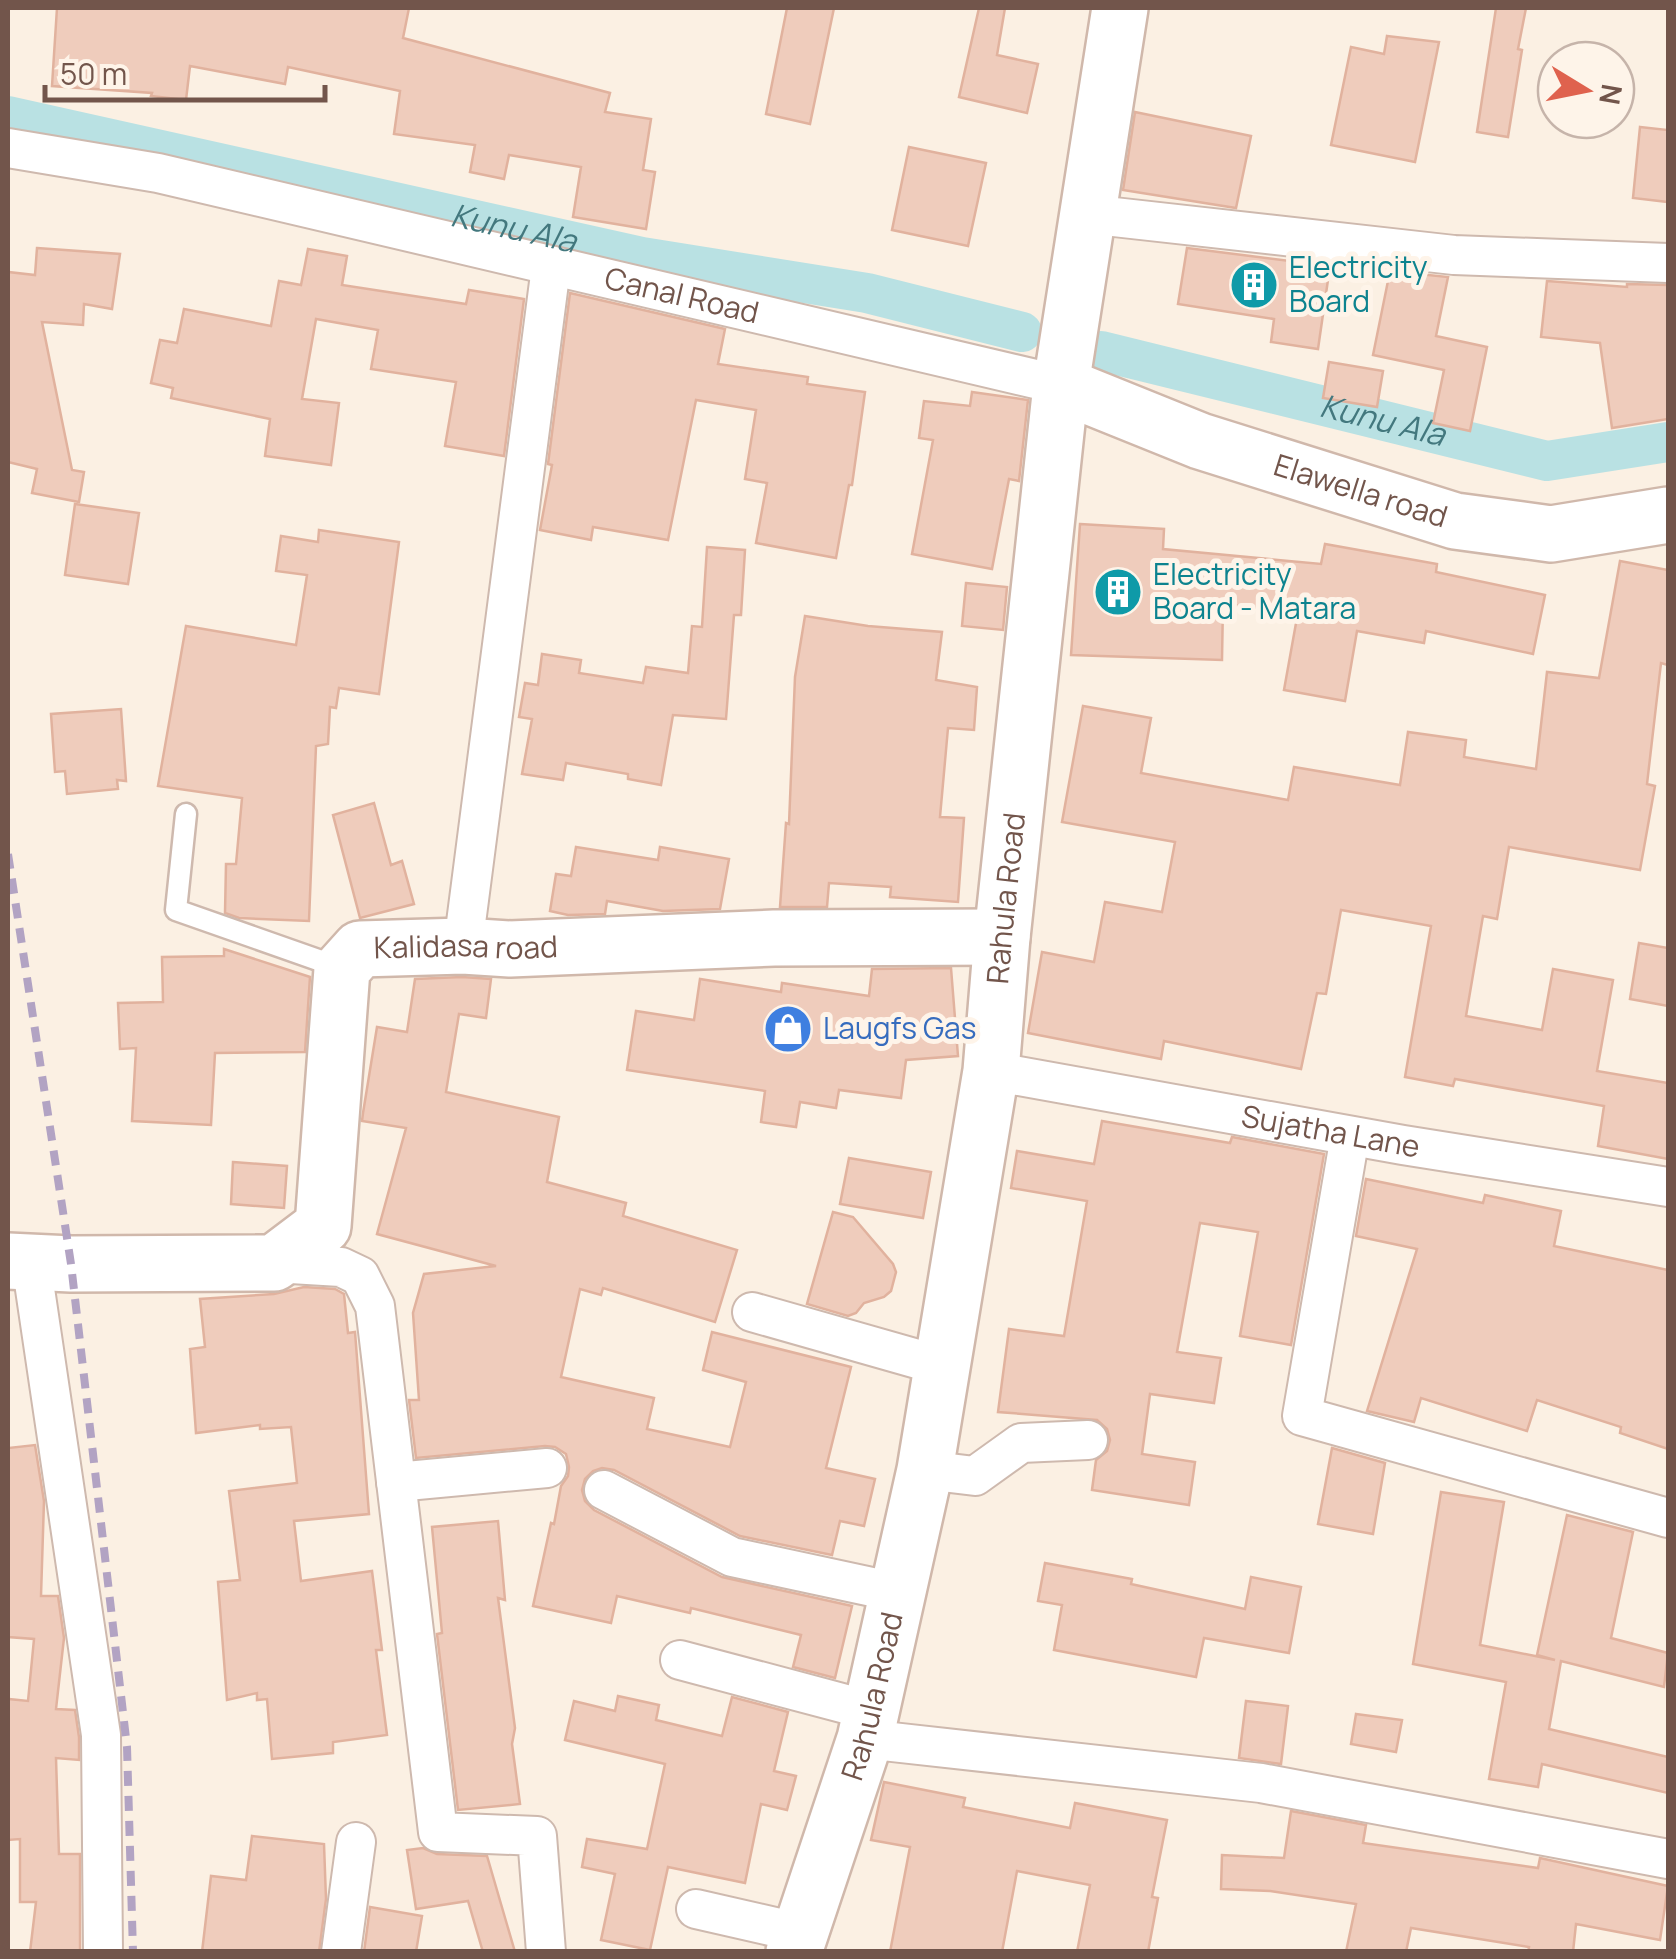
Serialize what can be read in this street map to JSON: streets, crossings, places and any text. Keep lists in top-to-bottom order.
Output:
{
  "streets": {
    "main road": ["Elawella road", "Rahula Road", "Kalidasa road"],
    "street": ["Canal Road", "Sujatha Lane"]
  },
  "crossings": [
    ["Canal Road", "Elawella road"],
    ["Canal Road", "Rahula Road"],
    ["Elawella road", "Rahula Road"],
    ["Rahula Road", "Kalidasa road"],
    ["Rahula Road", "Sujatha Lane"]
  ],
  "water": ["Kunu Ala"],
  "places": {
    "building": ["Electricity Board", "Electricity Board - Matara"],
    "shop": ["Laugfs Gas"]
  },
  "scale_bar": "50 m",
  "north": "right"
}
